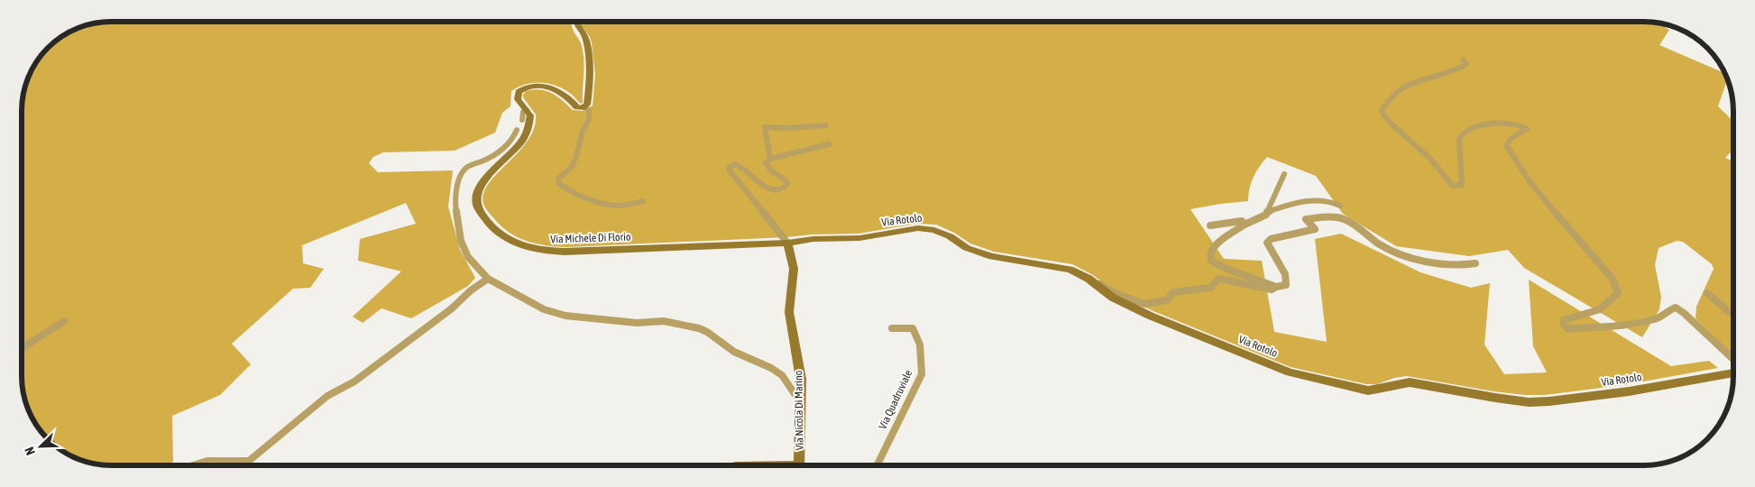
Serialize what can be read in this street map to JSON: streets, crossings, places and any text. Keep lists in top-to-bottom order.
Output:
{
  "streets": {
    "street": [
      "Via Rotolo",
      "Via Michele Di Florio",
      "Via Quadruviale",
      "Via Nicola Di Marino"
    ]
  },
  "crossings": [
    ["Via Rotolo", "Via Michele Di Florio"],
    ["Via Rotolo", "Via Nicola Di Marino"],
    ["Via Michele Di Florio", "Via Nicola Di Marino"]
  ],
  "north": "bottom left"
}
